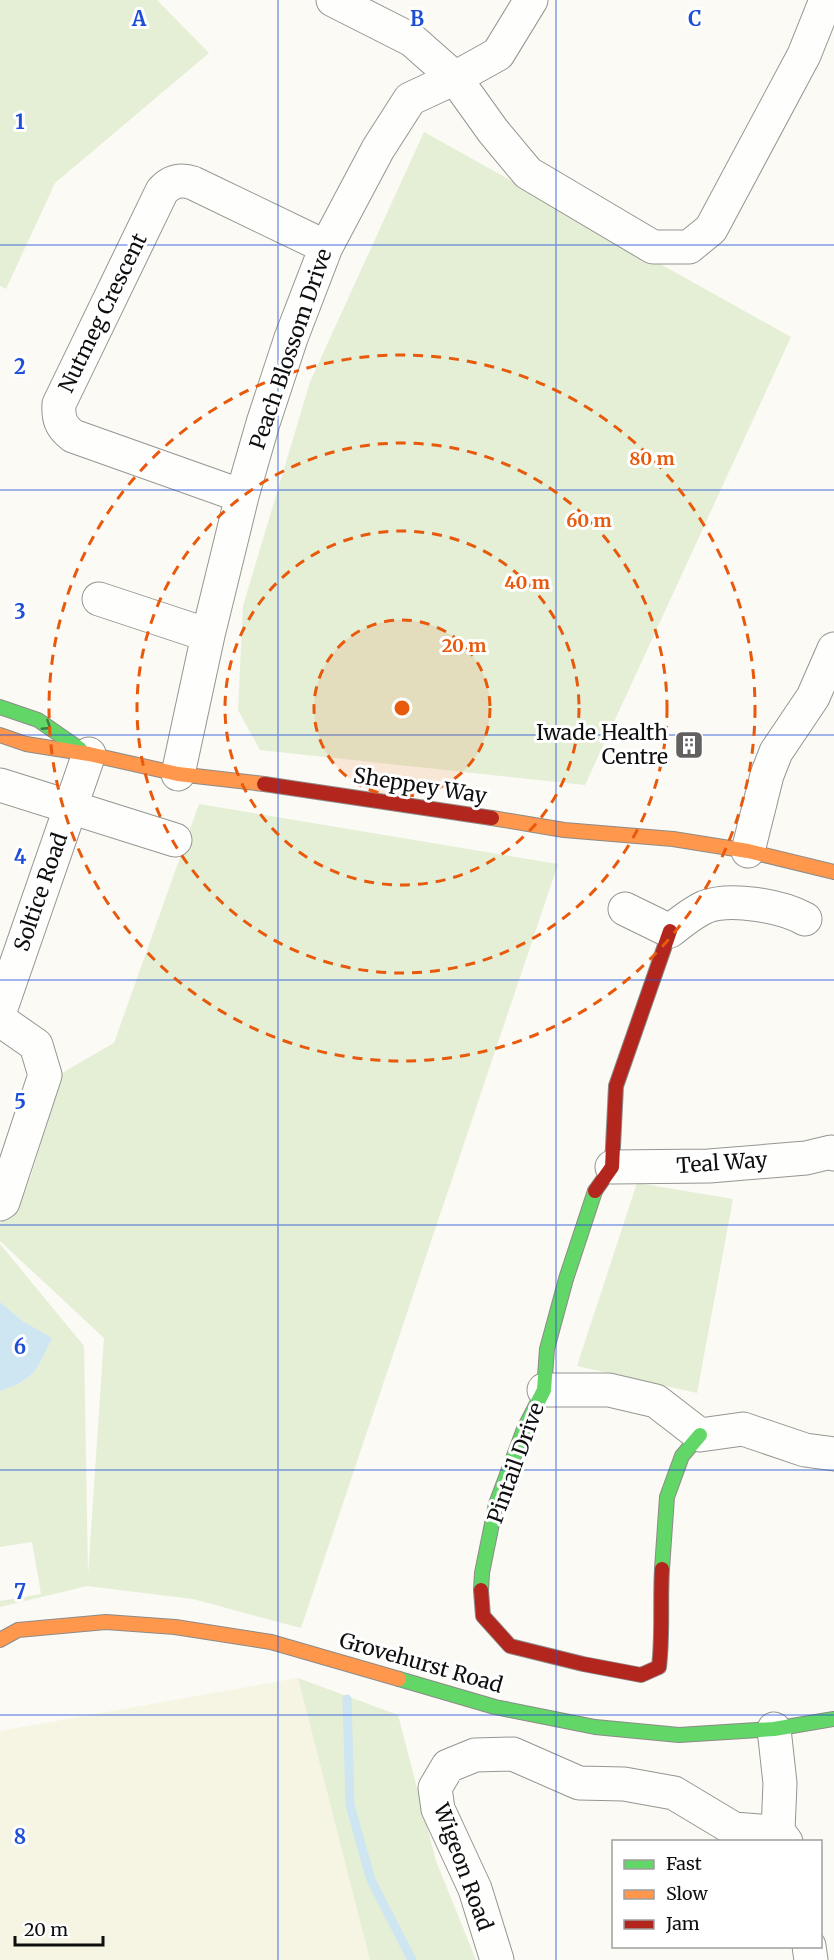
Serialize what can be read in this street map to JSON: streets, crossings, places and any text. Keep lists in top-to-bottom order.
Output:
{
  "streets": {
    "street": [
      "Nutmeg Crescent",
      "Peach Blossom Drive",
      "Sheppey Way",
      "Soltice Road",
      "Teal Way",
      "Pintail Drive",
      "Grovehurst Road",
      "Wigeon Road"
    ]
  },
  "crossings": [
    ["Nutmeg Crescent", "Peach Blossom Drive"],
    ["Peach Blossom Drive", "Sheppey Way"],
    ["Sheppey Way", "Soltice Road"],
    ["Teal Way", "Pintail Drive"]
  ],
  "places": {
    "building": ["Iwade Health Centre"]
  },
  "legend": ["Fast", "Slow", "Jam"],
  "scale_bar": "20 m",
  "grid": {
    "columns": ["A", "B", "C"],
    "rows": [
      "1",
      "2",
      "3",
      "4",
      "5",
      "6",
      "7",
      "8"
    ]
  },
  "rings": [
    "80 m",
    "60 m",
    "40 m",
    "20 m"
  ]
}
